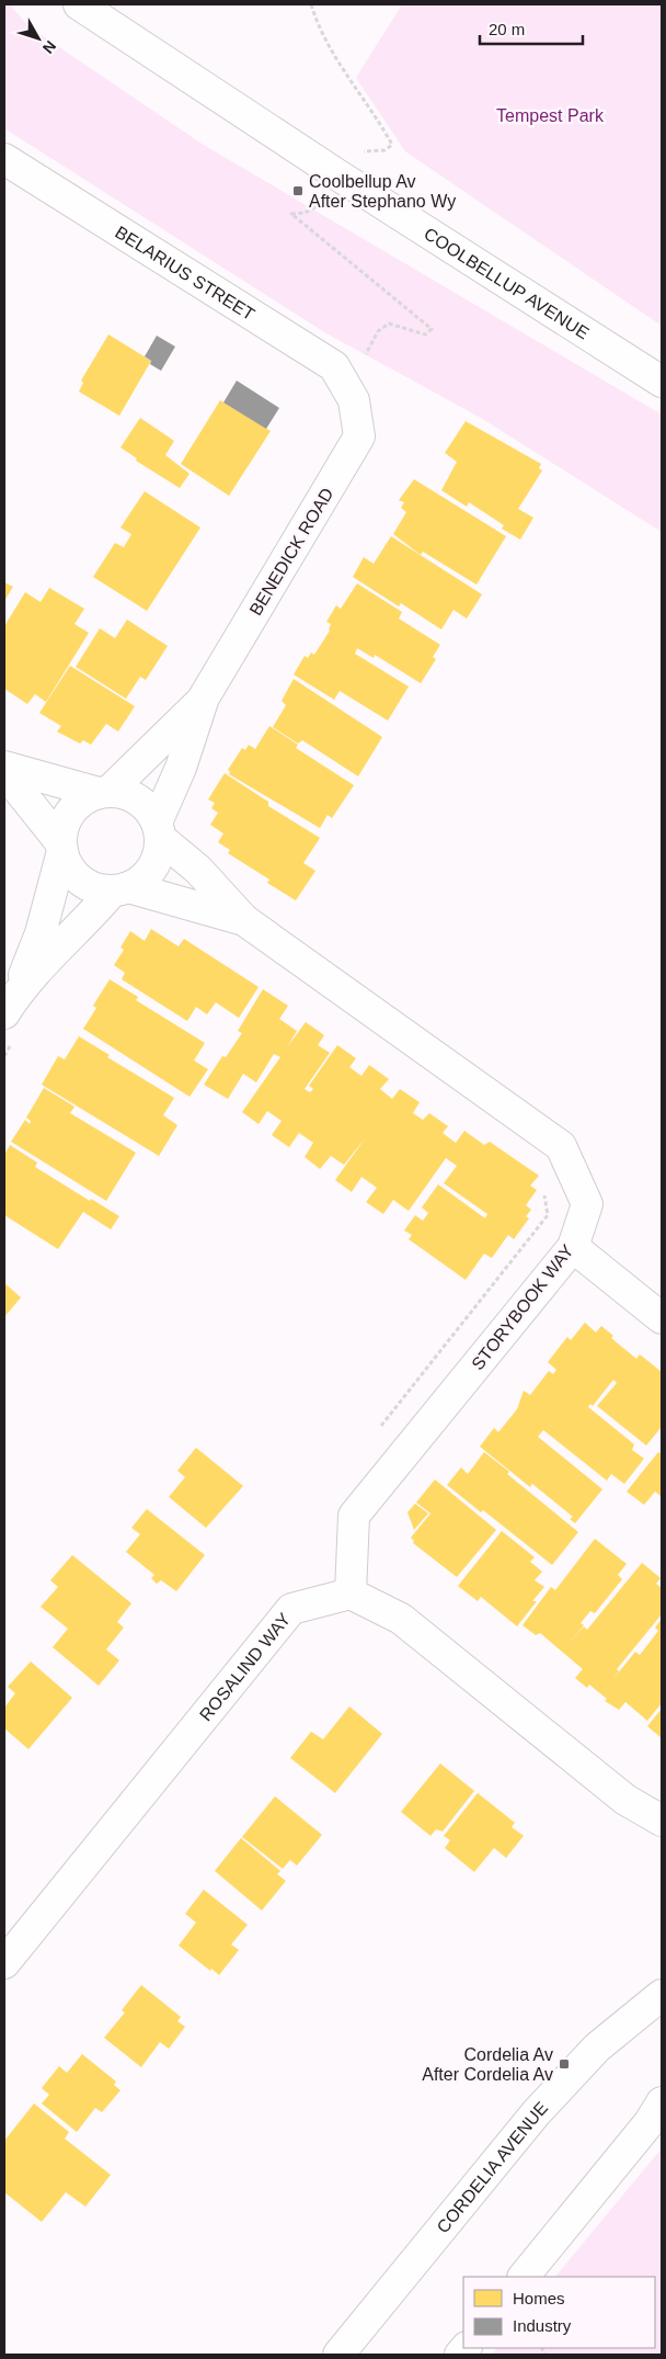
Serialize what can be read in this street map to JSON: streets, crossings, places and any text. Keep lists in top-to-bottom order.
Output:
{
  "streets": {
    "street": [
      "BELARIUS STREET",
      "COOLBELLUP AVENUE",
      "BENEDICK ROAD",
      "STORYBOOK WAY",
      "ROSALIND WAY",
      "CORDELIA AVENUE"
    ]
  },
  "crossings": [
    ["BELARIUS STREET", "BENEDICK ROAD"],
    ["STORYBOOK WAY", "ROSALIND WAY"]
  ],
  "parks": ["Tempest Park"],
  "places": {
    "transit": ["Coolbellup Av After Stephano Wy", "Cordelia Av After Cordelia Av"]
  },
  "legend": ["Homes", "Industry"],
  "scale_bar": "20 m",
  "north": "bottom right"
}
